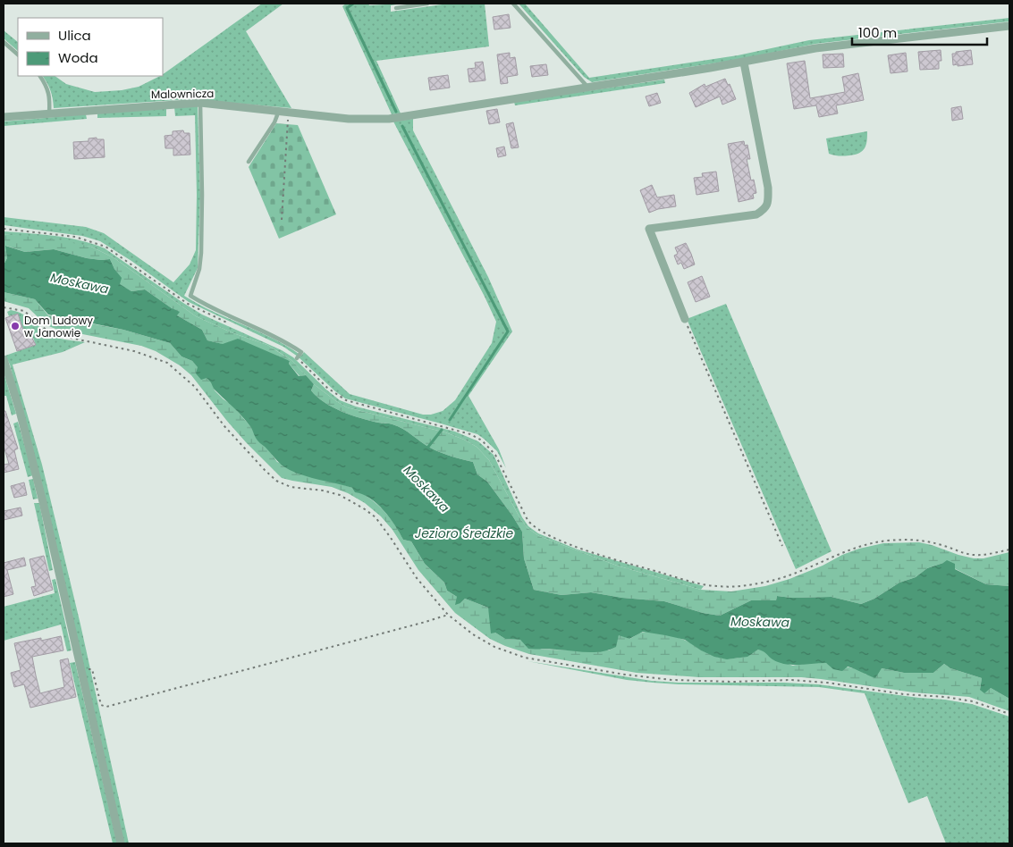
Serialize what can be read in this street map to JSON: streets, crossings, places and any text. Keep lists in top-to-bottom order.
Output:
{
  "streets": {
    "street": ["Malownicza"]
  },
  "water": ["Moskawa", "Jezioro Średzkie"],
  "places": ["Dom Ludowy w Janowie"],
  "legend": ["Ulica", "Woda"],
  "scale_bar": "100 m"
}
